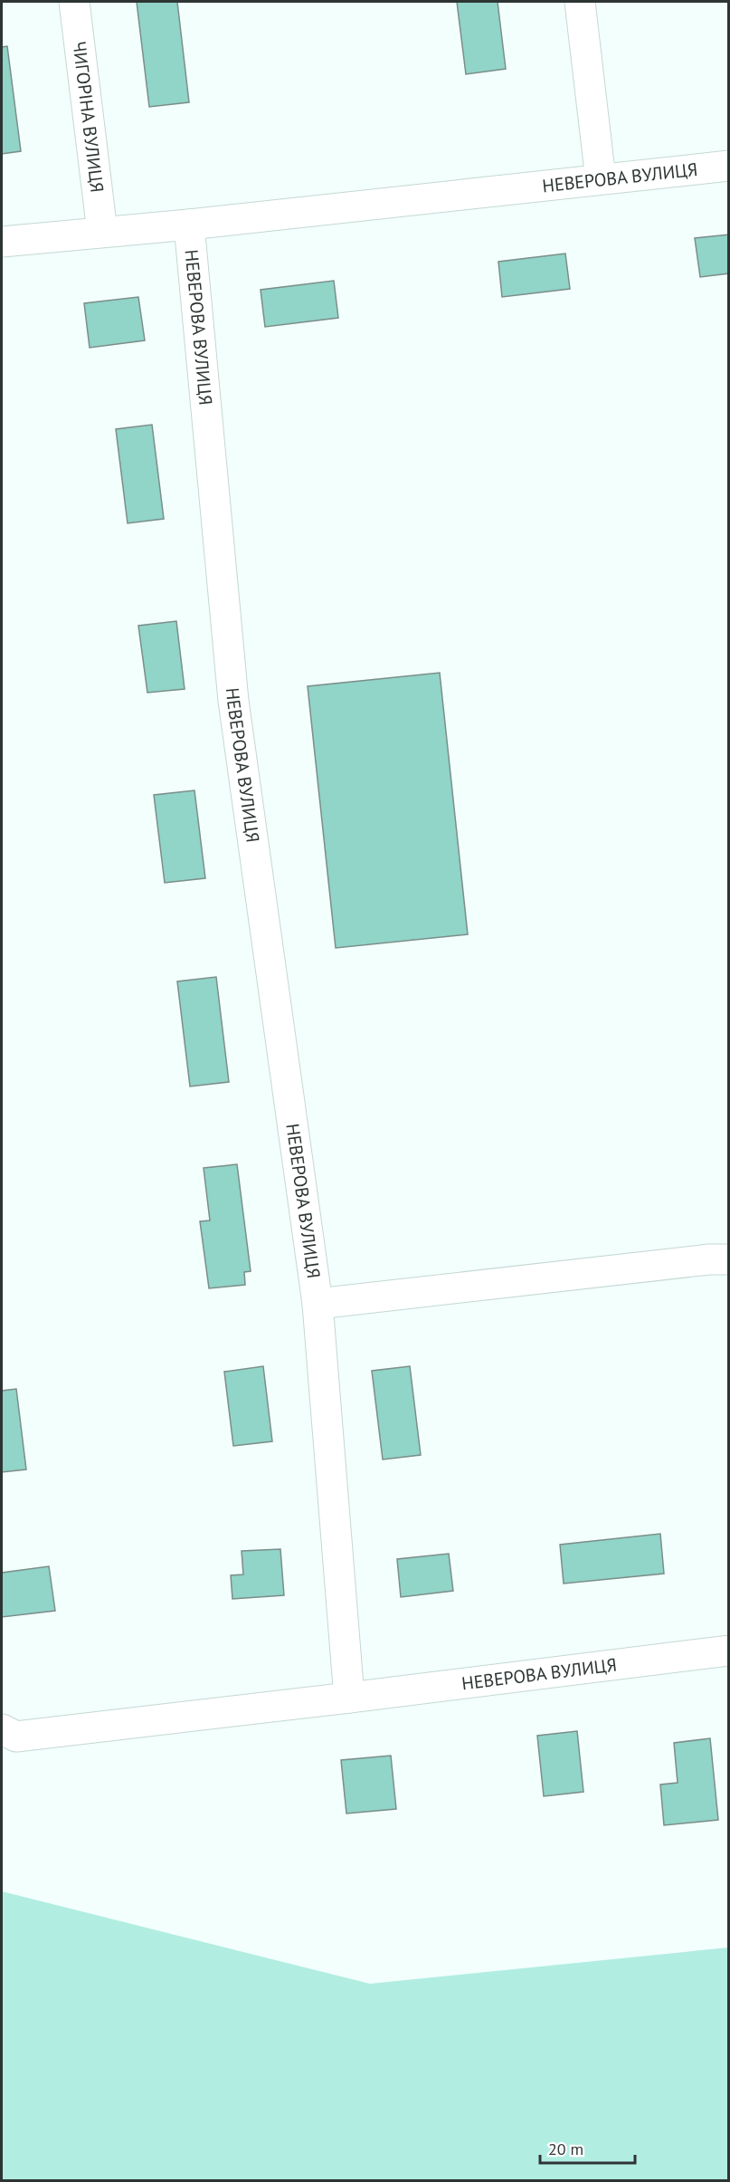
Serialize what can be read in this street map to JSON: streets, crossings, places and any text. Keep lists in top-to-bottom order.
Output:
{
  "streets": {
    "street": ["ЧИГОРІНА ВУЛИЦЯ", "НЕВЕРОВА ВУЛИЦЯ"]
  },
  "crossings": [
    ["ЧИГОРІНА ВУЛИЦЯ", "НЕВЕРОВА ВУЛИЦЯ"]
  ],
  "scale_bar": "20 m"
}
